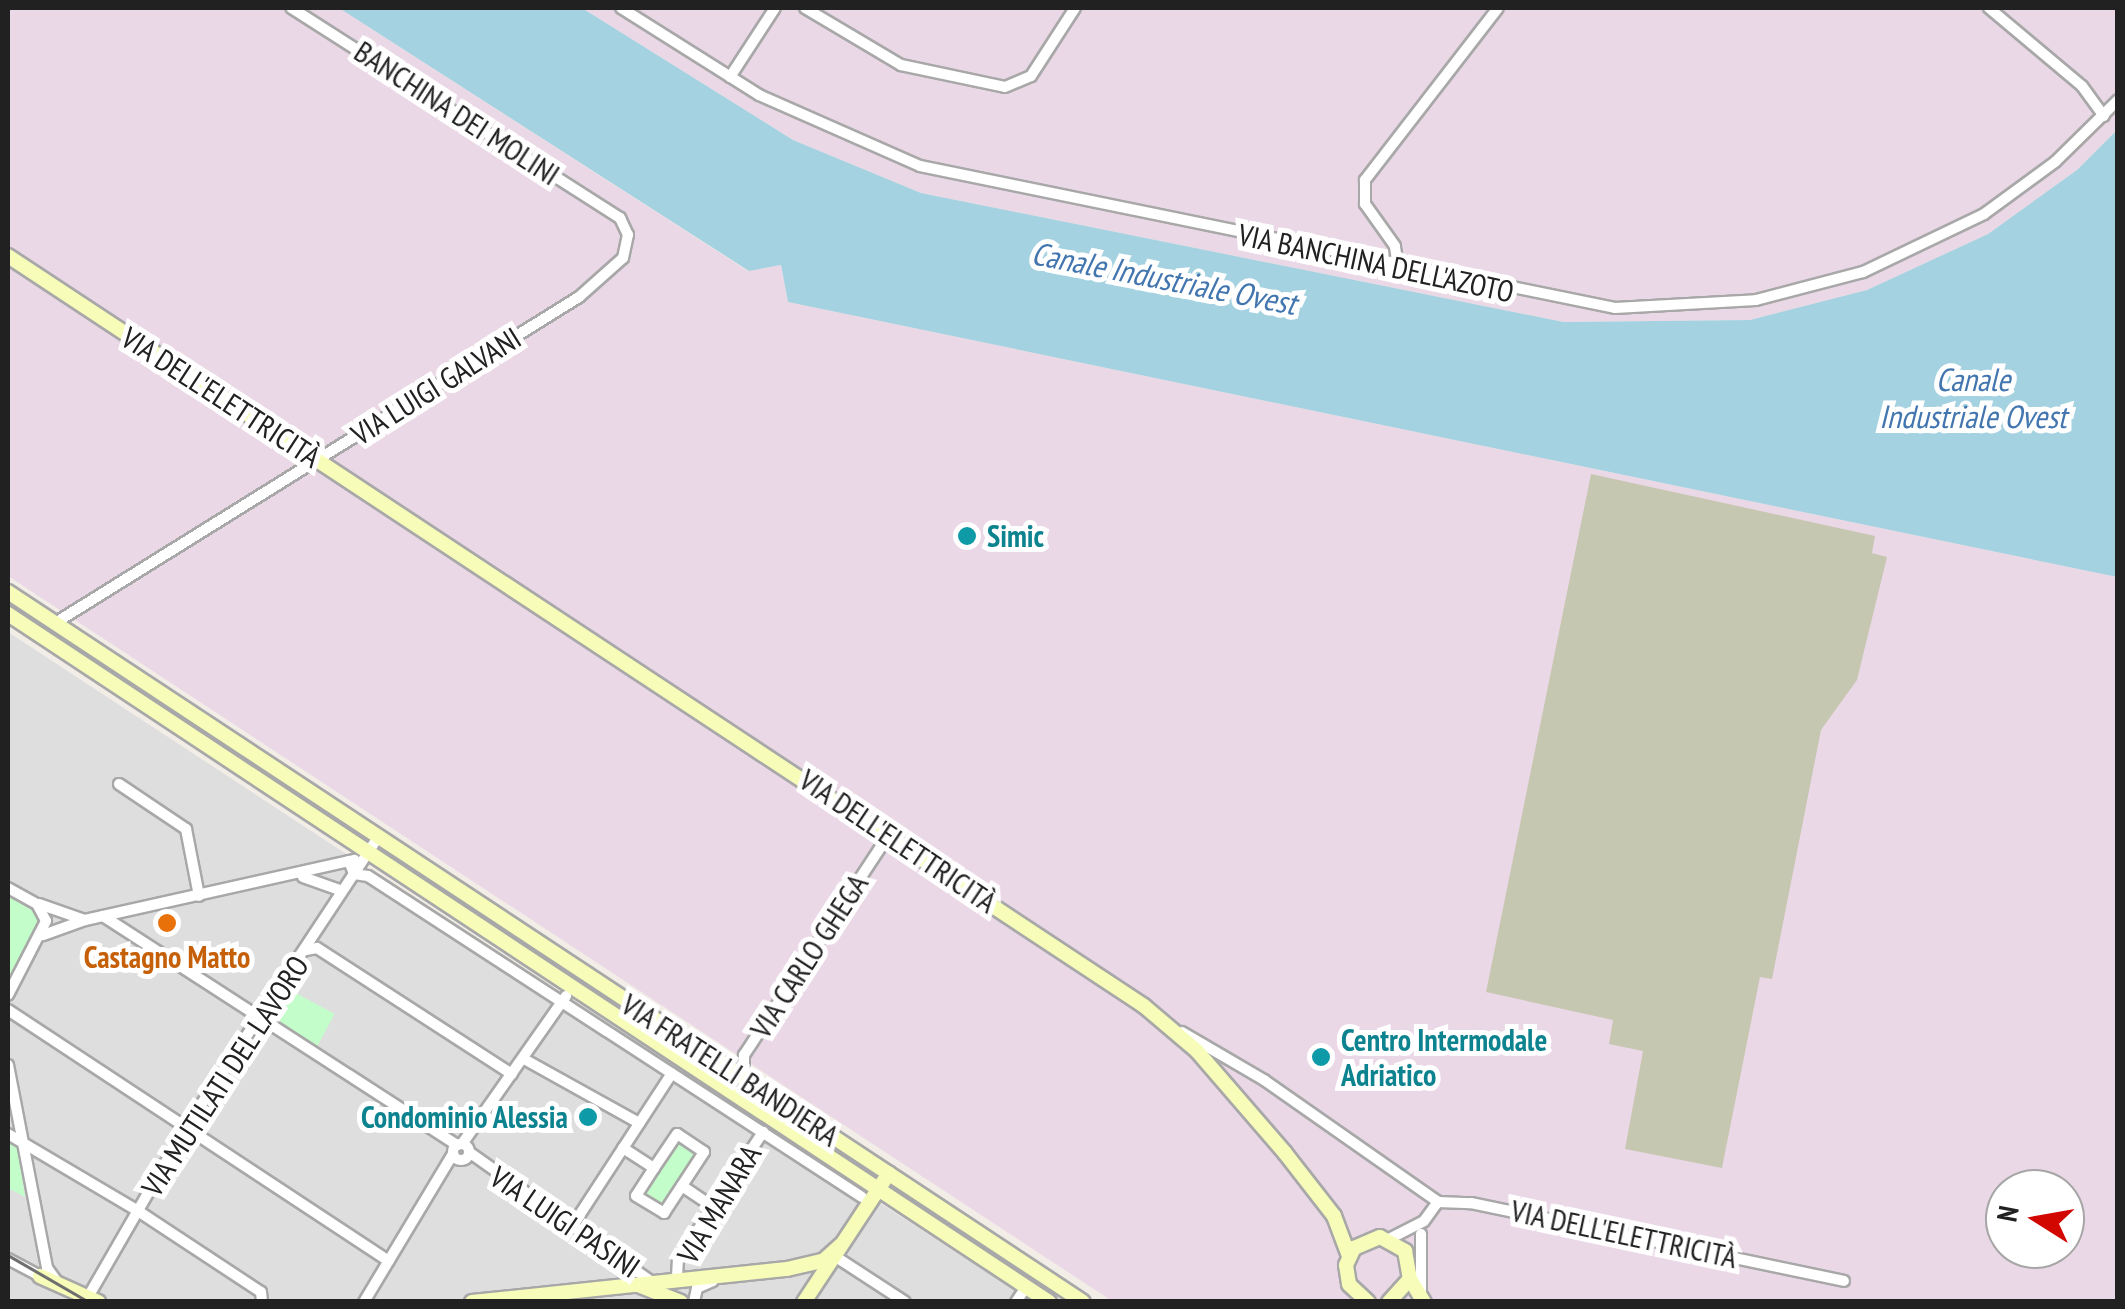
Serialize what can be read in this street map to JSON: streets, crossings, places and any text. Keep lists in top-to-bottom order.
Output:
{
  "streets": {
    "main road": ["VIA DELL'ELETTRICITÀ", "VIA FRATELLI BANDIERA"],
    "street": [
      "BANCHINA DEI MOLINI",
      "VIA BANCHINA DELL'AZOTO",
      "VIA LUIGI GALVANI",
      "VIA CARLO GHEGA",
      "VIA MUTILATI DEL LAVORO",
      "VIA MANARA",
      "VIA LUIGI PASINI"
    ]
  },
  "crossings": [
    ["BANCHINA DEI MOLINI", "VIA LUIGI GALVANI"],
    ["VIA LUIGI GALVANI", "VIA DELL'ELETTRICITÀ"],
    ["VIA LUIGI GALVANI", "VIA FRATELLI BANDIERA"],
    ["VIA DELL'ELETTRICITÀ", "VIA CARLO GHEGA"],
    ["VIA CARLO GHEGA", "VIA FRATELLI BANDIERA"],
    ["VIA FRATELLI BANDIERA", "VIA MUTILATI DEL LAVORO"],
    ["VIA FRATELLI BANDIERA", "VIA MANARA"],
    ["VIA MUTILATI DEL LAVORO", "VIA LUIGI PASINI"]
  ],
  "water": ["Canale Industriale Ovest"],
  "places": [
    "Simic",
    "Castagno Matto",
    "Centro Intermodale Adriatico",
    "Condominio Alessia"
  ],
  "north": "left"
}
